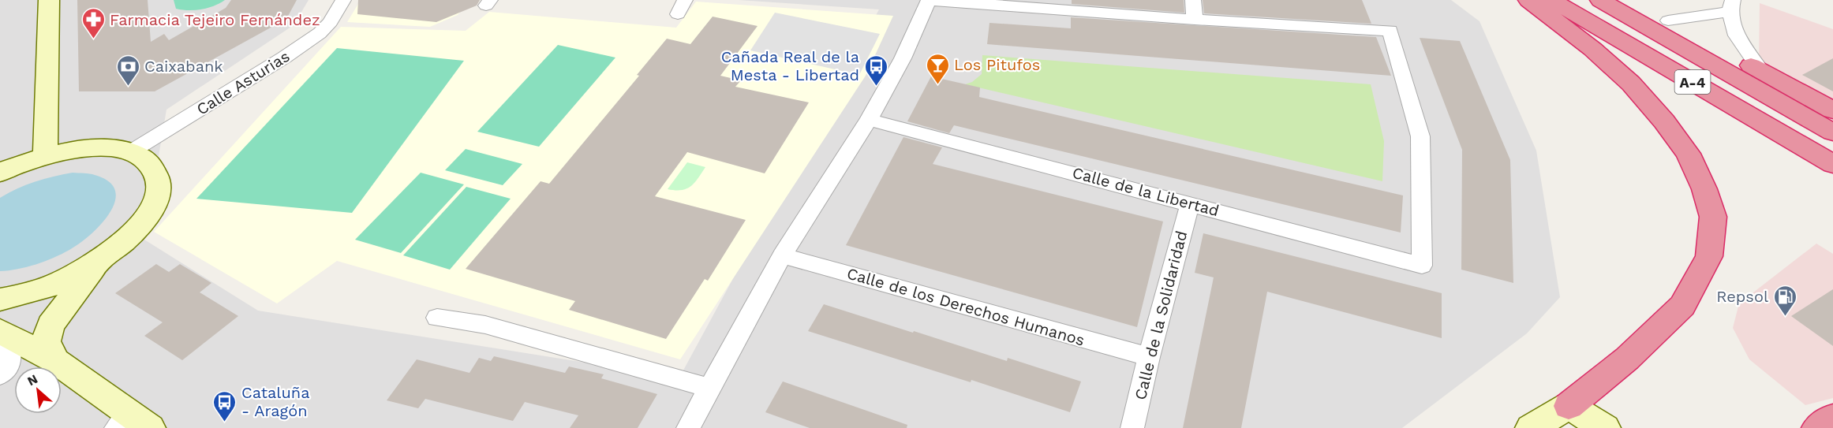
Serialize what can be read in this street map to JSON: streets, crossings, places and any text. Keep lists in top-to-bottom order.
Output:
{
  "streets": {
    "highway": ["A-4"],
    "street": [
      "Calle Asturias",
      "Calle de la Libertad",
      "Calle de los Derechos Humanos",
      "Calle de la Solidaridad"
    ]
  },
  "crossings": [
    ["Calle de la Libertad", "Calle de la Solidaridad"],
    ["Calle de los Derechos Humanos", "Calle de la Solidaridad"]
  ],
  "places": {
    "pharmacy": ["Farmacia Tejeiro Fernández"],
    "bar": ["Los Pitufos"],
    "bank": ["Caixabank"],
    "bus stop": ["Cañada Real de la Mesta - Libertad", "Cataluña - Aragón"],
    "fuel station": ["Repsol"]
  },
  "north": "top left"
}
